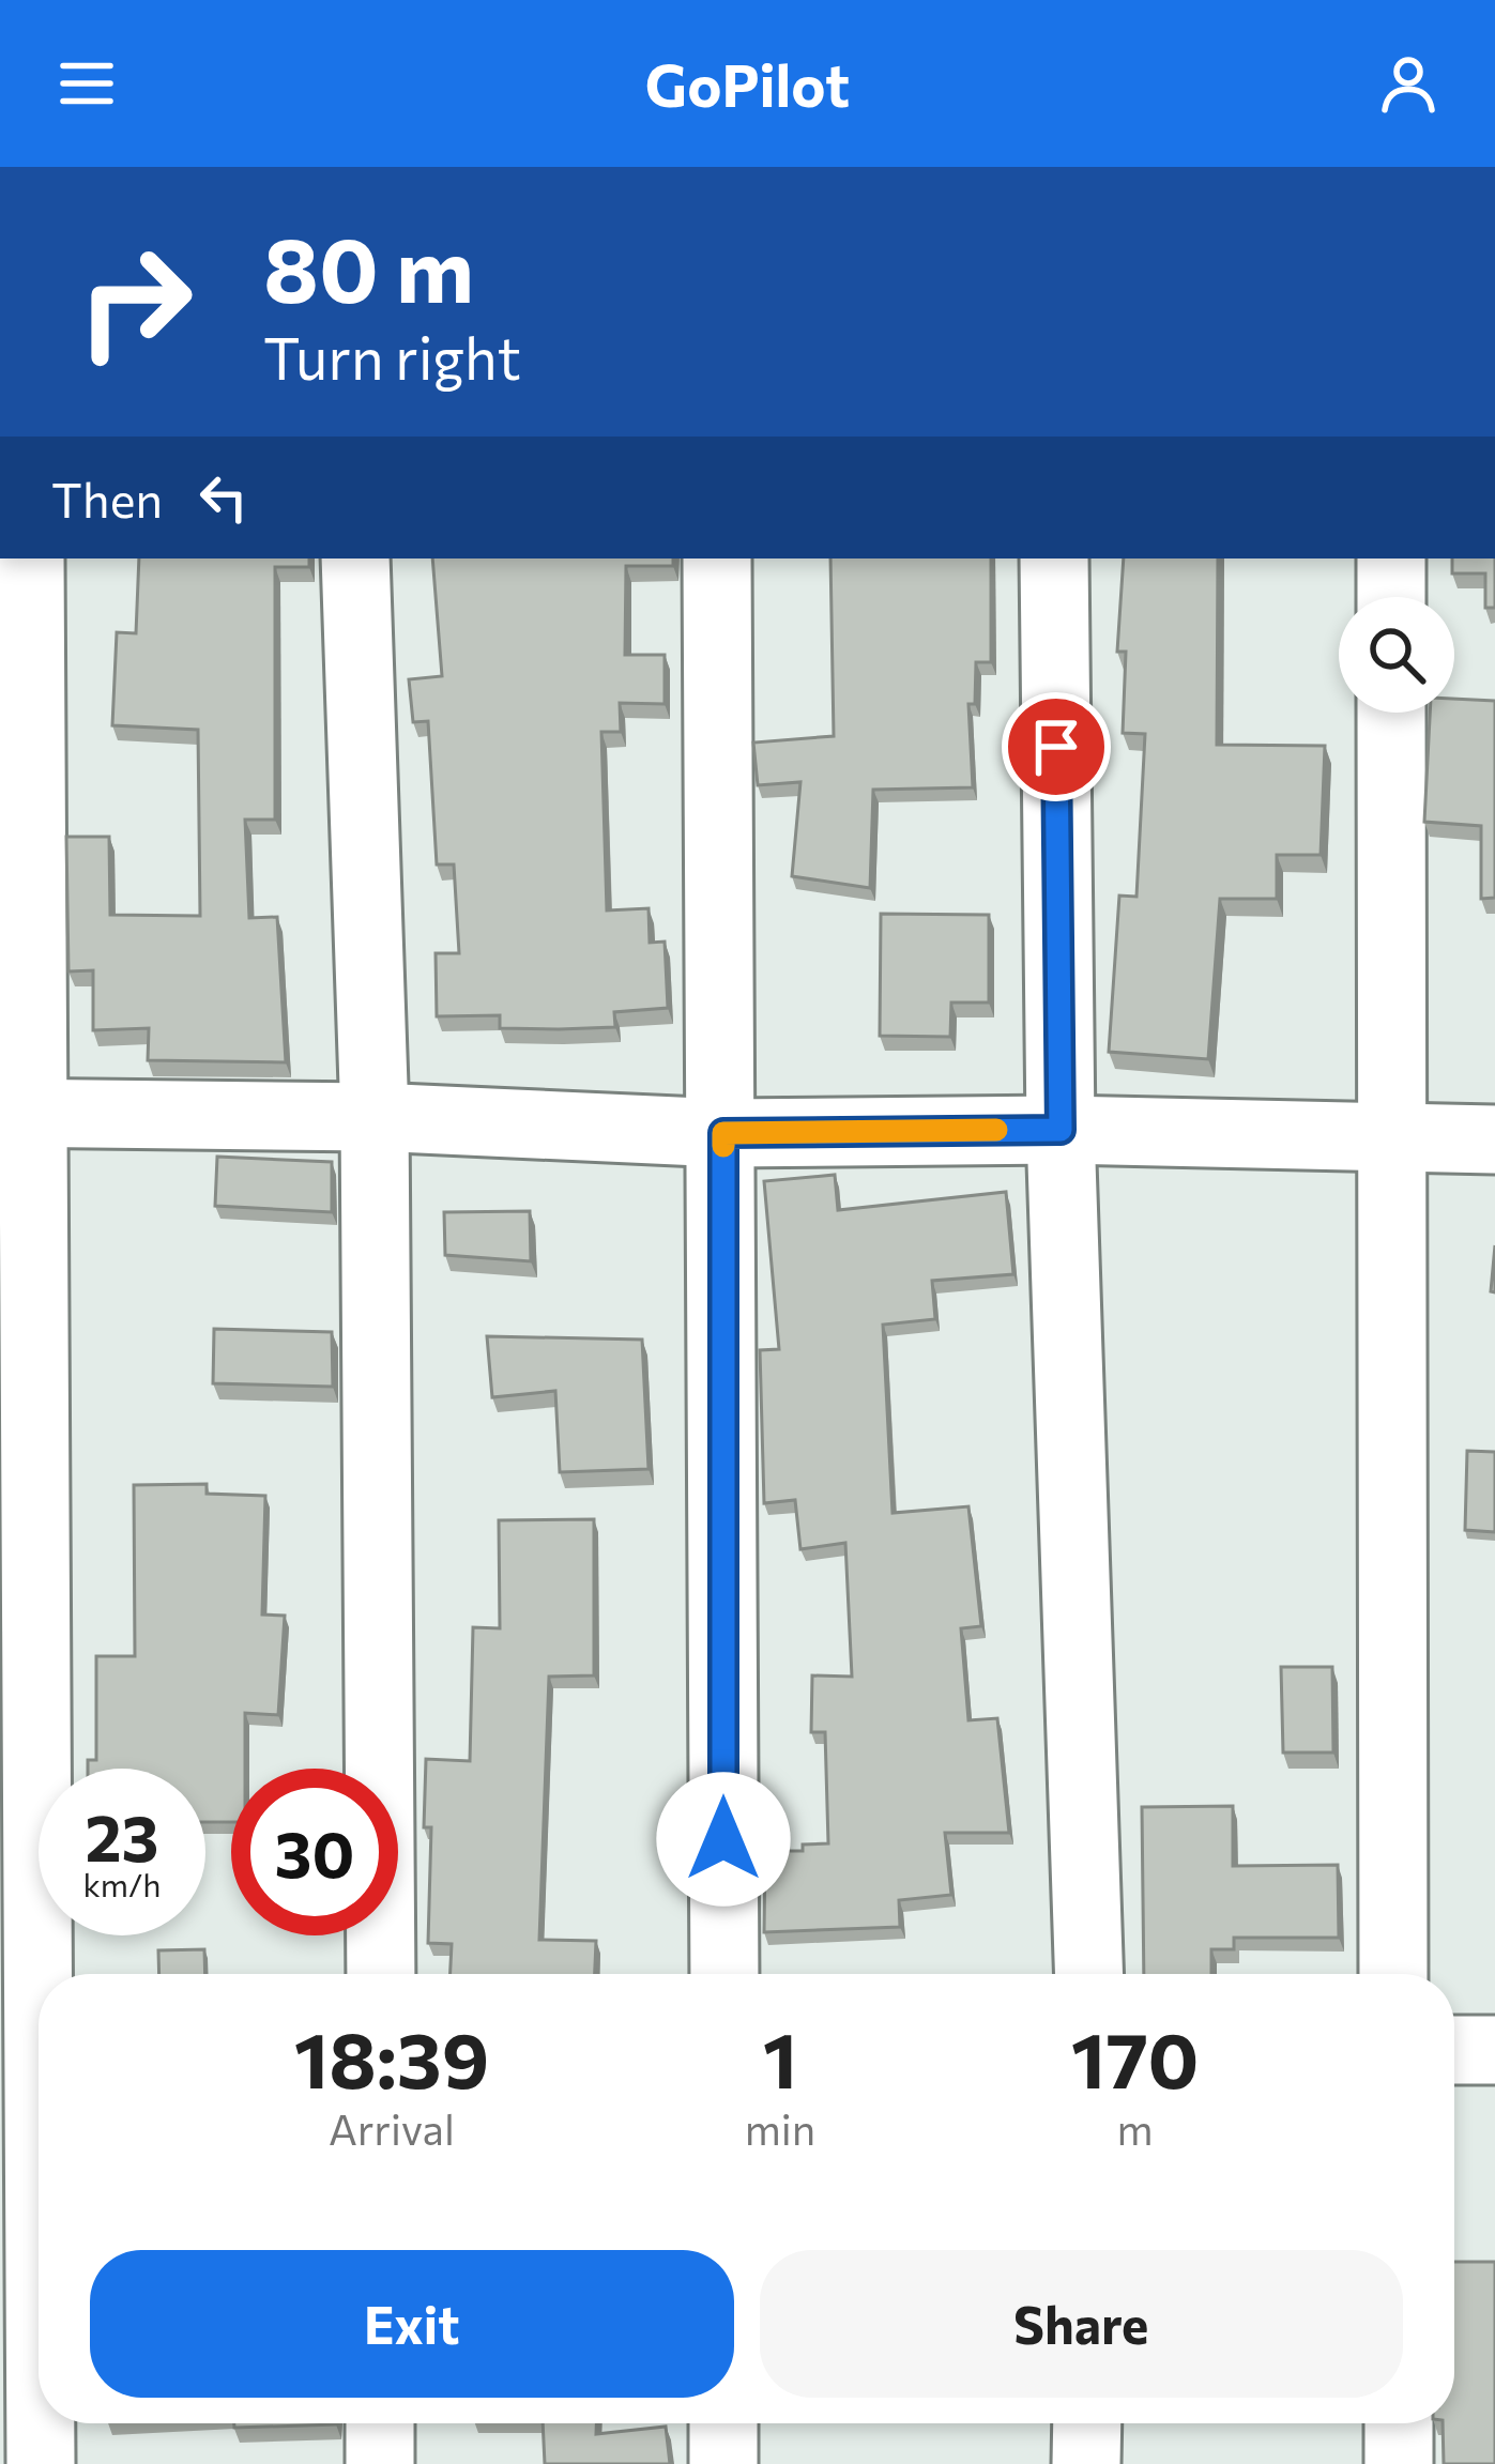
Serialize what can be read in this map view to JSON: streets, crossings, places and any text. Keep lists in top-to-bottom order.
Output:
{
  "page": {
    "header": "GoPilot",
    "turn": ["80 m", "Turn right"],
    "then": "Then",
    "speed": "23 km/h",
    "limit": "30",
    "eta": [
      "18:39",
      "Arrival",
      "1",
      "min",
      "170",
      "m"
    ],
    "buttons": ["Exit", "Share"]
  }
}
